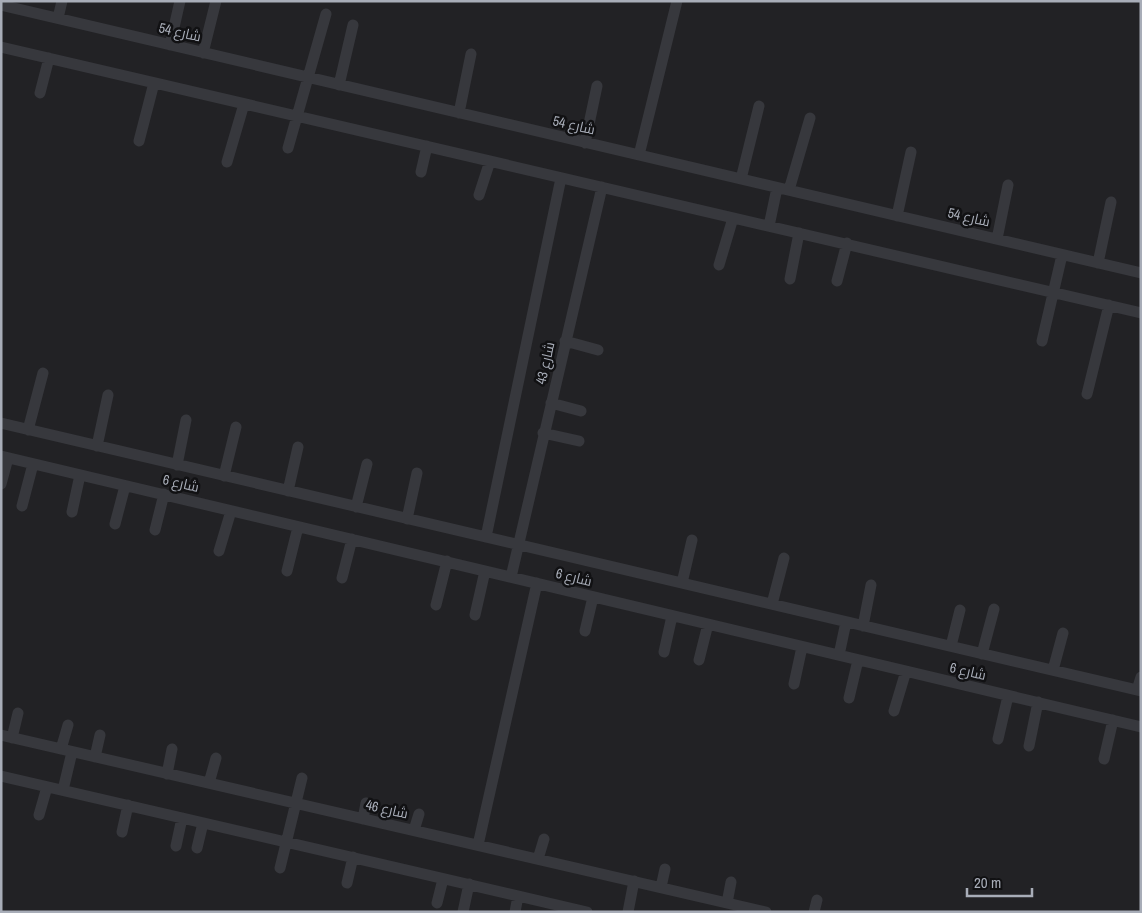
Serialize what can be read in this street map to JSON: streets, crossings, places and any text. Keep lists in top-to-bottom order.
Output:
{
  "streets": {
    "lane": [
      "شارع 54",
      "شارع 43",
      "شارع 6",
      "شارع 46"
    ]
  },
  "crossings": [
    ["شارع 43", "شارع 6"]
  ],
  "scale_bar": "20 m"
}
